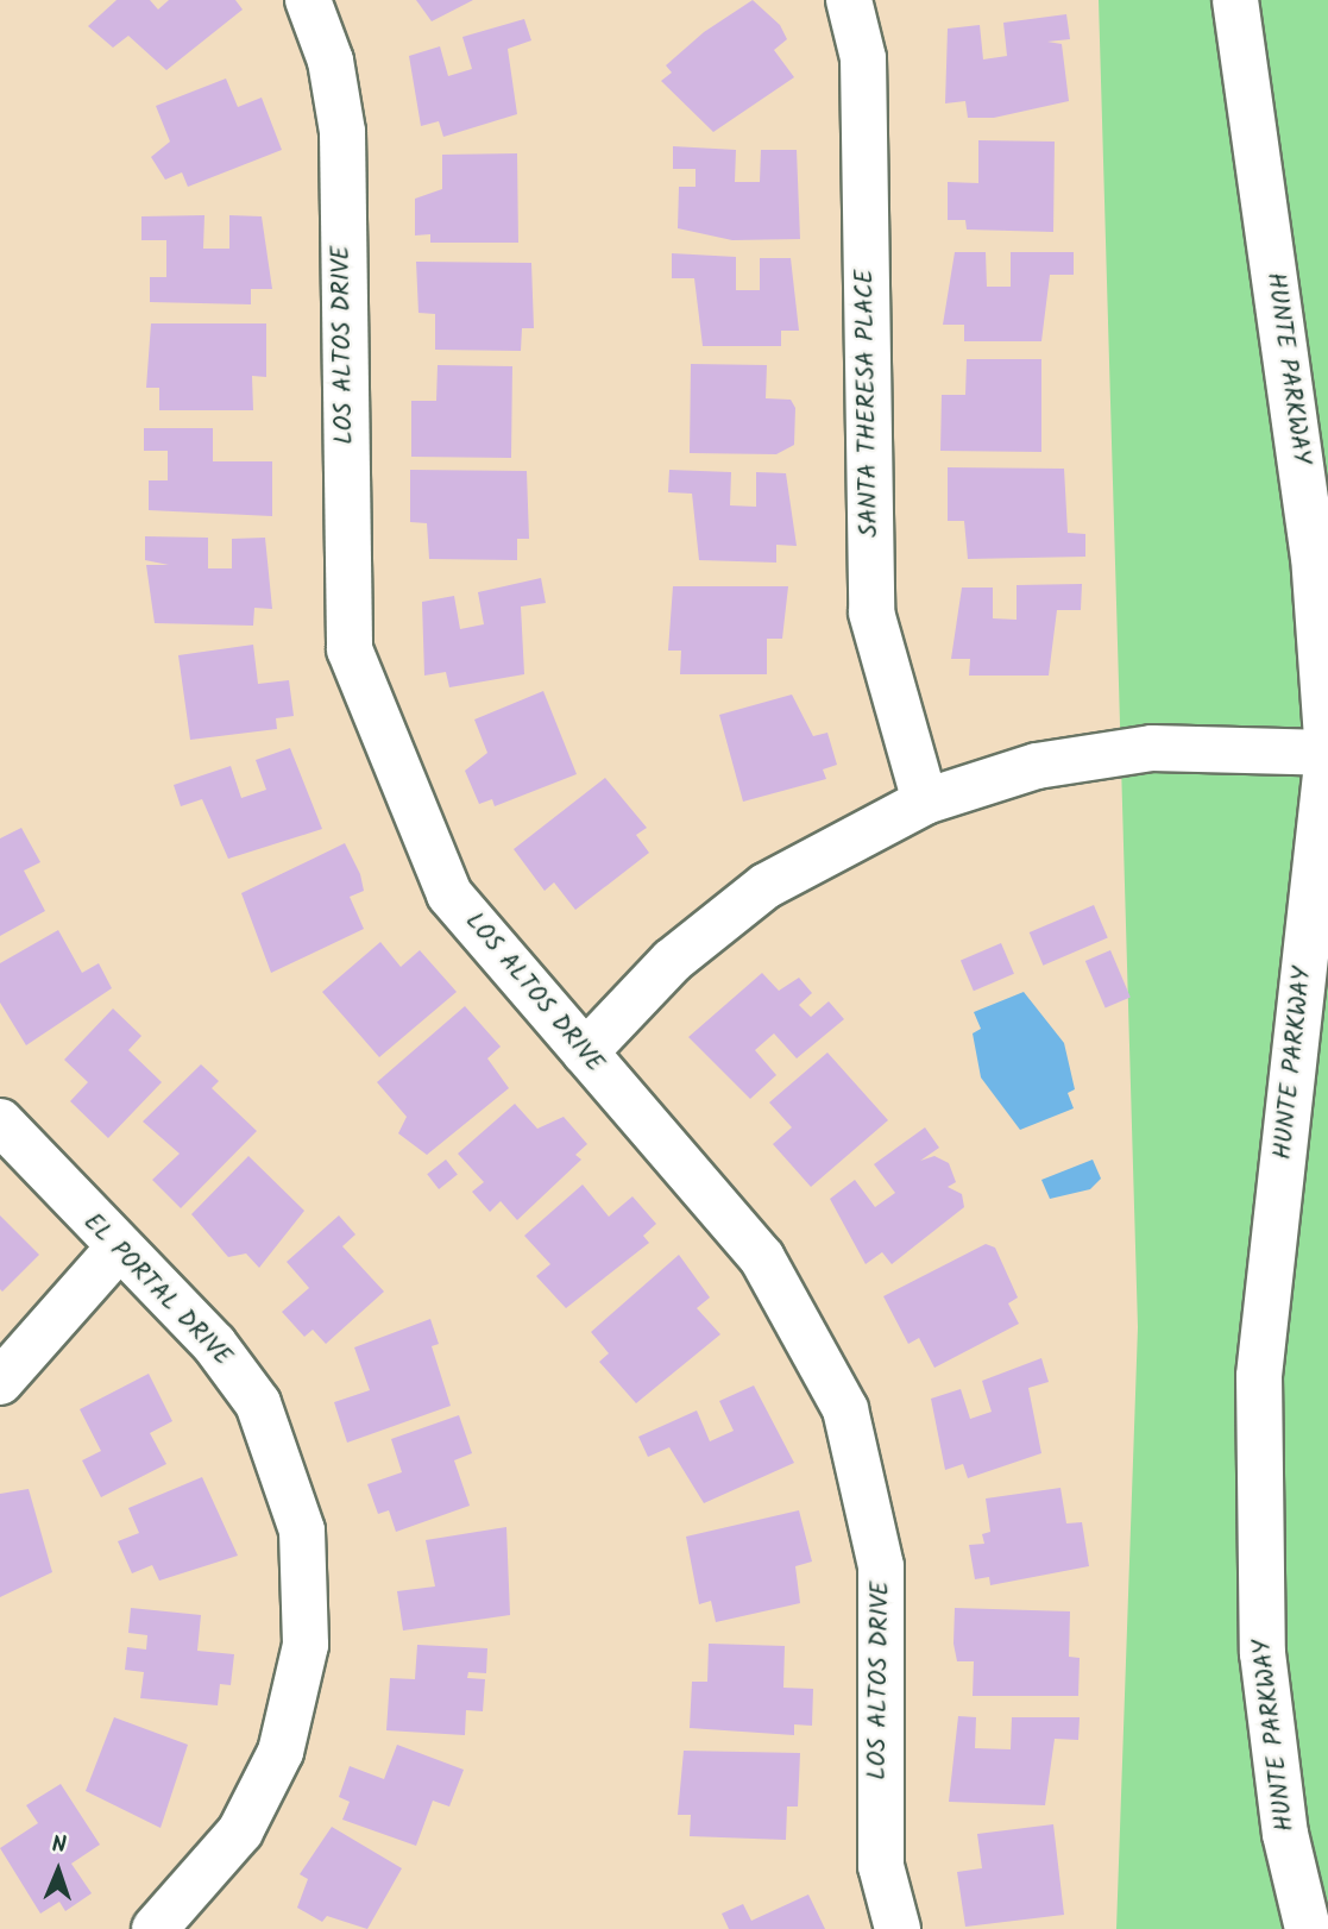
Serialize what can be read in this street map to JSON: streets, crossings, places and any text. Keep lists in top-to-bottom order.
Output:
{
  "streets": {
    "street": [
      "LOS ALTOS DRIVE",
      "HUNTE PARKWAY",
      "SANTA THERESA PLACE",
      "EL PORTAL DRIVE"
    ]
  },
  "north": "top"
}
